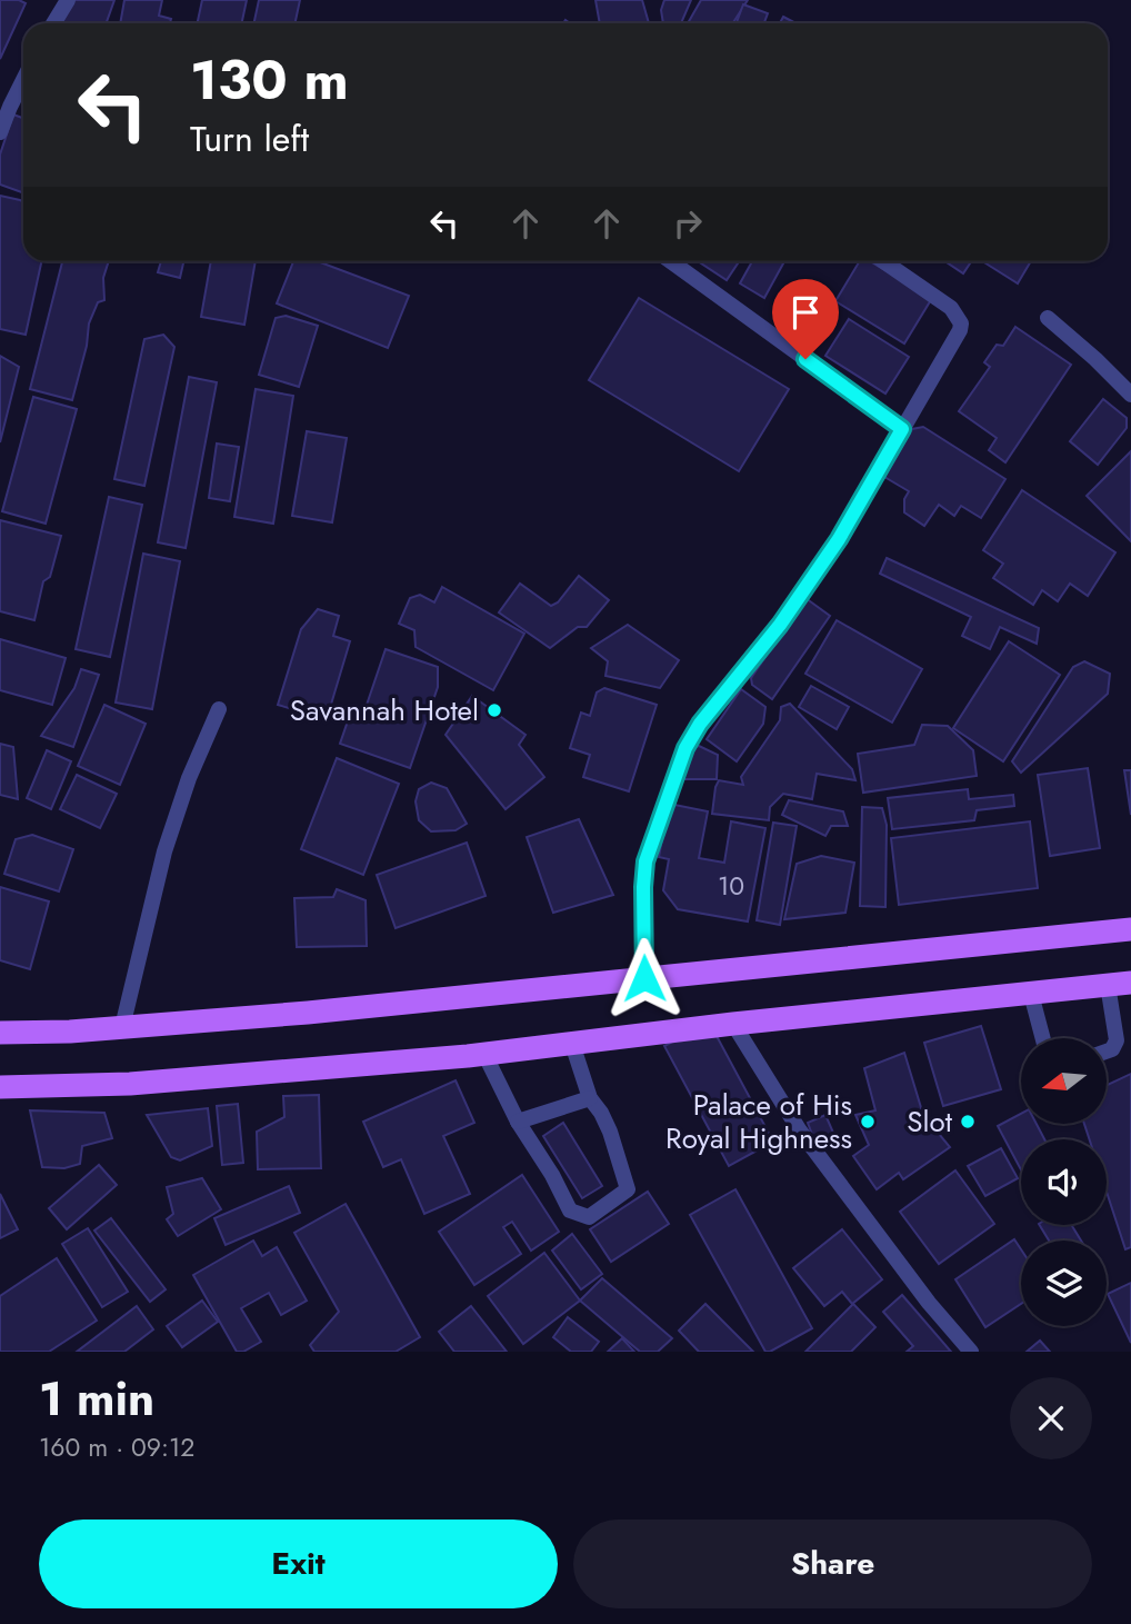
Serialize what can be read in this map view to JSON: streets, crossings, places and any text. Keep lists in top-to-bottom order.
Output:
{
  "places": ["Savannah Hotel", "Palace of His Royal Highness", "Slot"],
  "house_numbers": ["10"],
  "north": "left",
  "page": {
    "turn": ["130 m", "Turn left"],
    "heading": ["1 min", "160 m · 09:12"],
    "buttons": ["Exit", "Share"]
  }
}
